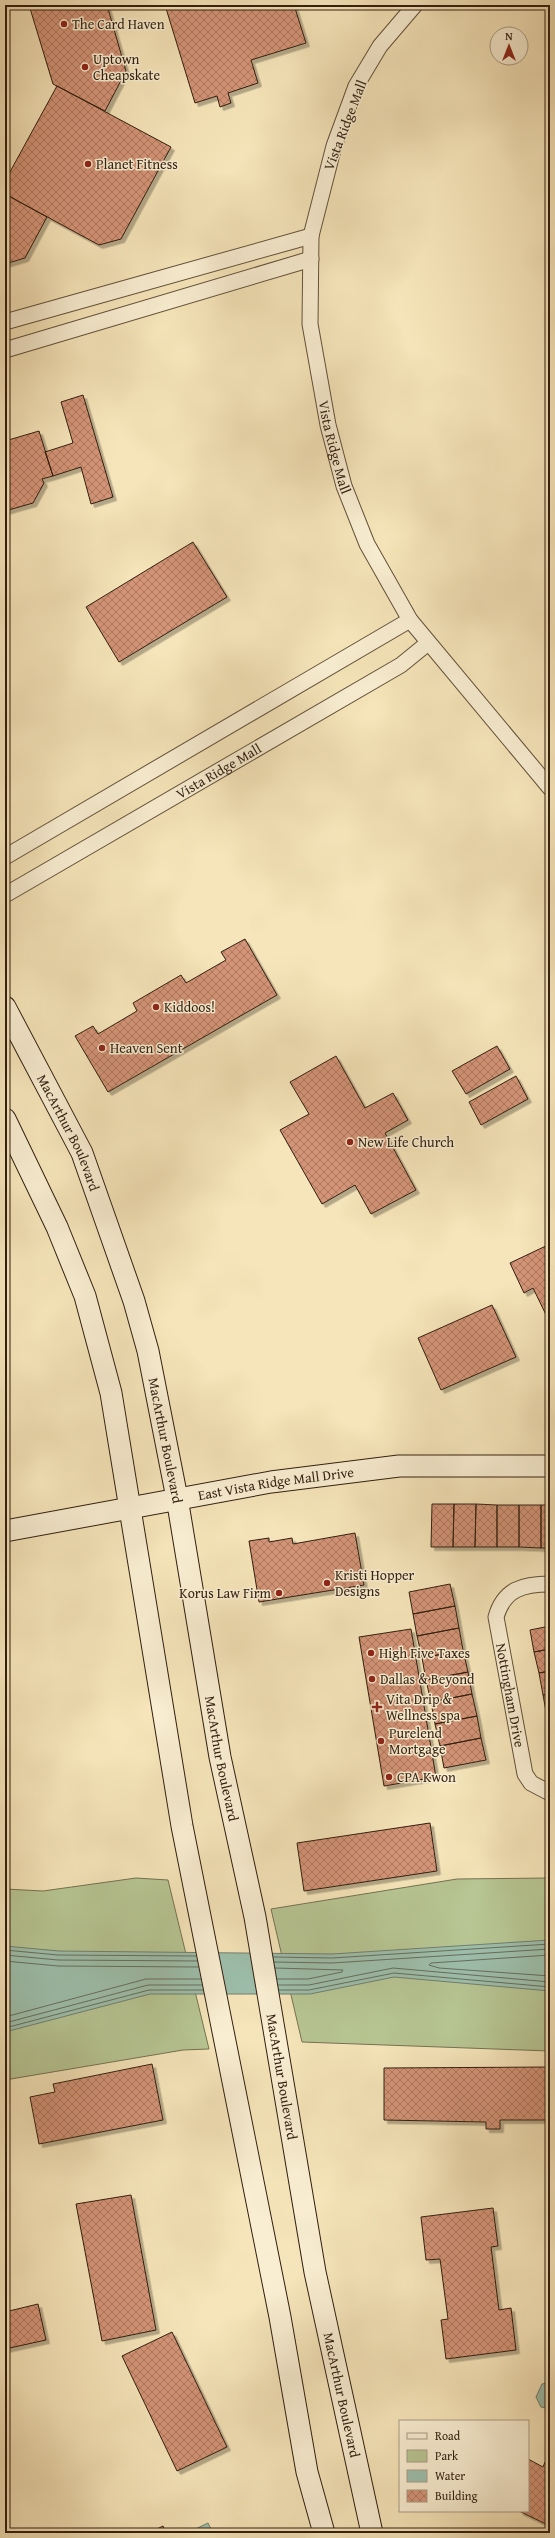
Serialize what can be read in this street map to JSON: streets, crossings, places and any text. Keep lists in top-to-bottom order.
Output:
{
  "streets": {
    "main road": ["MacArthur Boulevard", "East Vista Ridge Mall Drive"],
    "street": ["Vista Ridge Mall", "Nottingham Drive"]
  },
  "crossings": [
    ["MacArthur Boulevard", "East Vista Ridge Mall Drive"]
  ],
  "places": {
    "other": [
      "The Card Haven",
      "Uptown Cheapskate",
      "Planet Fitness",
      "Kiddoos!",
      "Heaven Sent",
      "New Life Church",
      "Kristi Hopper Designs",
      "Korus Law Firm",
      "High Five Taxes",
      "Dallas & Beyond",
      "Purelend Mortgage",
      "CPA Kwon"
    ],
    "health": ["Vita Drip & Wellness spa"]
  },
  "legend": [
    "Road",
    "Park",
    "Water",
    "Building"
  ],
  "north": "top"
}
